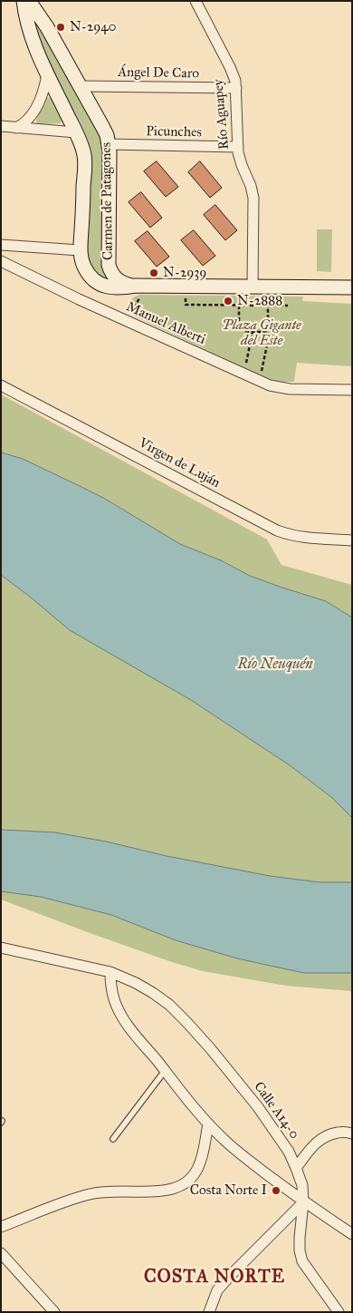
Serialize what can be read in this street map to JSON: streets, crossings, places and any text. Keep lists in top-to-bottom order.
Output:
{
  "streets": {
    "main road": ["Carmen de Patagones"],
    "street": [
      "Ángel De Caro",
      "Río Aguapey",
      "Picunches",
      "Manuel Alberti",
      "Virgen de Luján",
      "Calle A14-0"
    ]
  },
  "crossings": [
    ["Ángel De Caro", "Río Aguapey"],
    ["Ángel De Caro", "Carmen de Patagones"],
    ["Río Aguapey", "Picunches"],
    ["Picunches", "Carmen de Patagones"]
  ],
  "districts": ["COSTA NORTE"],
  "water": ["Río Neuquén"],
  "parks": ["Plaza Gigante del Este"],
  "places": [
    "N-2940",
    "N-2939",
    "N-2888",
    "Costa Norte I"
  ]
}
